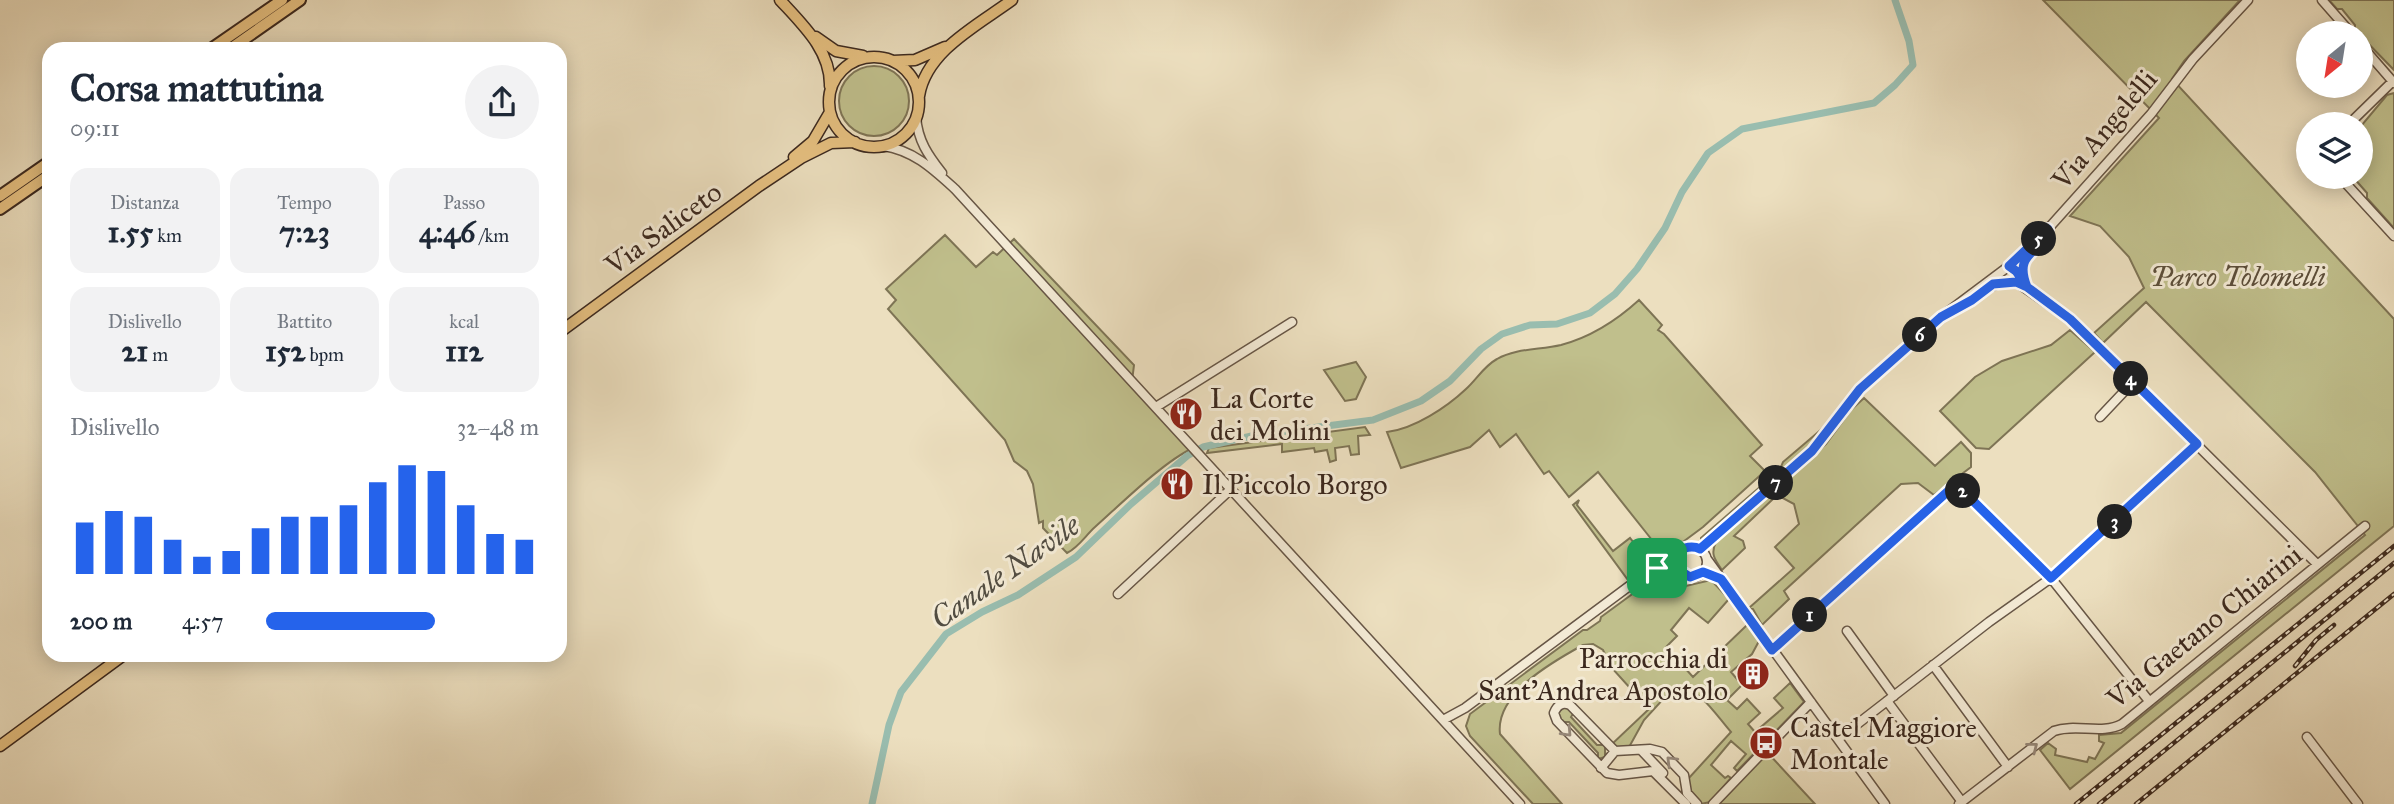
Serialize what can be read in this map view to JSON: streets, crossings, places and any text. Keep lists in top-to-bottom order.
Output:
{
  "streets": {
    "main road": ["Via Saliceto"],
    "street": ["Via Angelelli", "Via Gaetano Chiarini"]
  },
  "water": ["Canale Navile"],
  "parks": ["Parco Tolomelli"],
  "places": {
    "restaurant": ["La Corte dei Molini", "Il Piccolo Borgo"],
    "building": ["Parrocchia di Sant'Andrea Apostolo"],
    "bus stop": ["Castel Maggiore Montale"]
  },
  "north": "bottom left",
  "page": {
    "heading": ["Corsa mattutina", "09:11"],
    "stats": [
      ["Distanza", "1.55 km"],
      ["Tempo", "7:23"],
      ["Passo", "4:46 /km"],
      ["Dislivello", "21 m"],
      ["Battito", "152 bpm"],
      ["kcal", "112"]
    ],
    "pins": [
      "5",
      "6",
      "4",
      "7",
      "2",
      "3",
      "1"
    ],
    "chart": ["Dislivello", "32–48 m"],
    "list": [
      {
        "name": "200 m",
        "note": "4:57"
      }
    ]
  }
}
